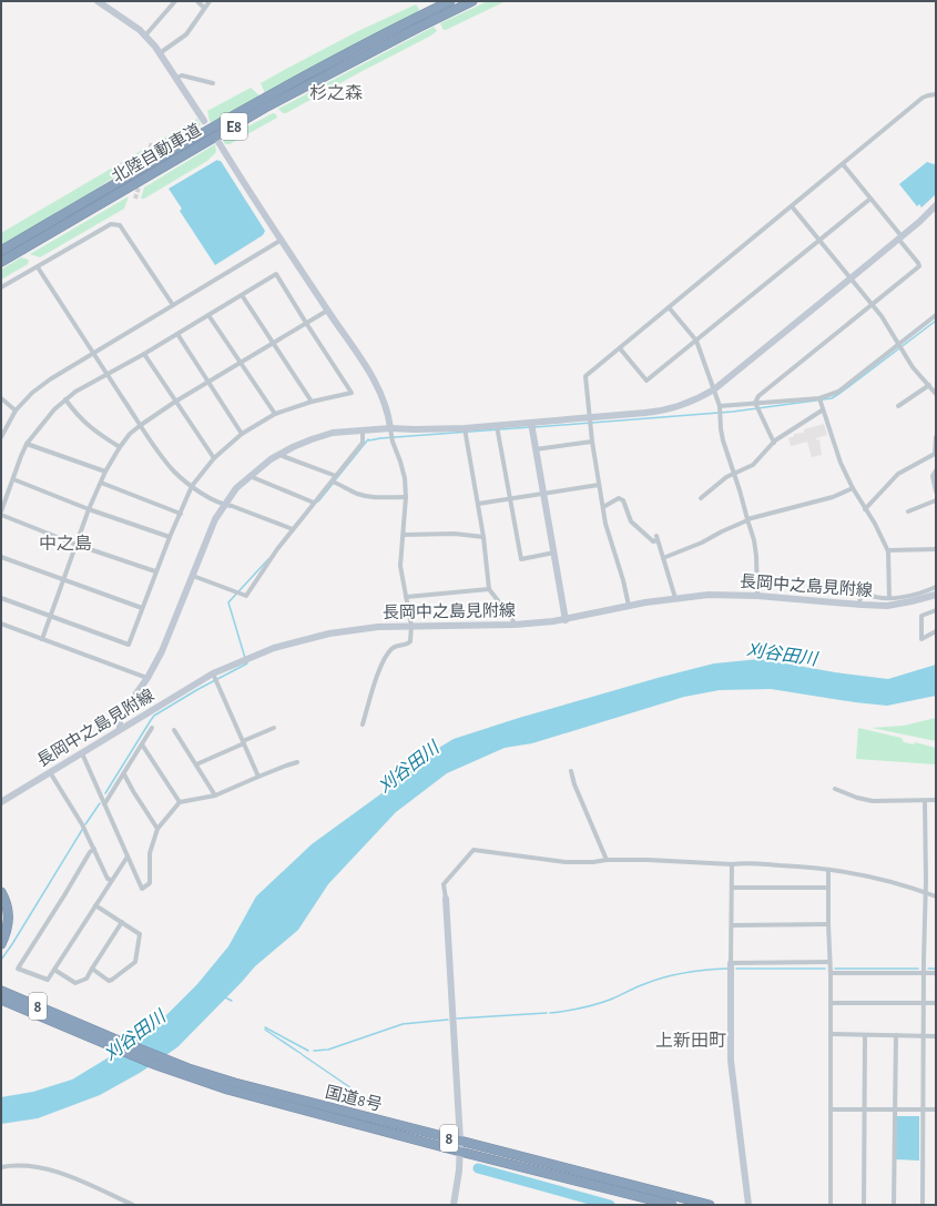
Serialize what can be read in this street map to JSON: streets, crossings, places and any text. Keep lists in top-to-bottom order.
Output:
{
  "streets": {
    "highway": [
      "E8",
      "北陸自動車道",
      "8",
      "国道8号"
    ],
    "street": ["長岡中之島見附線"]
  },
  "districts": ["杉之森", "中之島", "上新田町"],
  "water": ["刈谷田川"]
}
